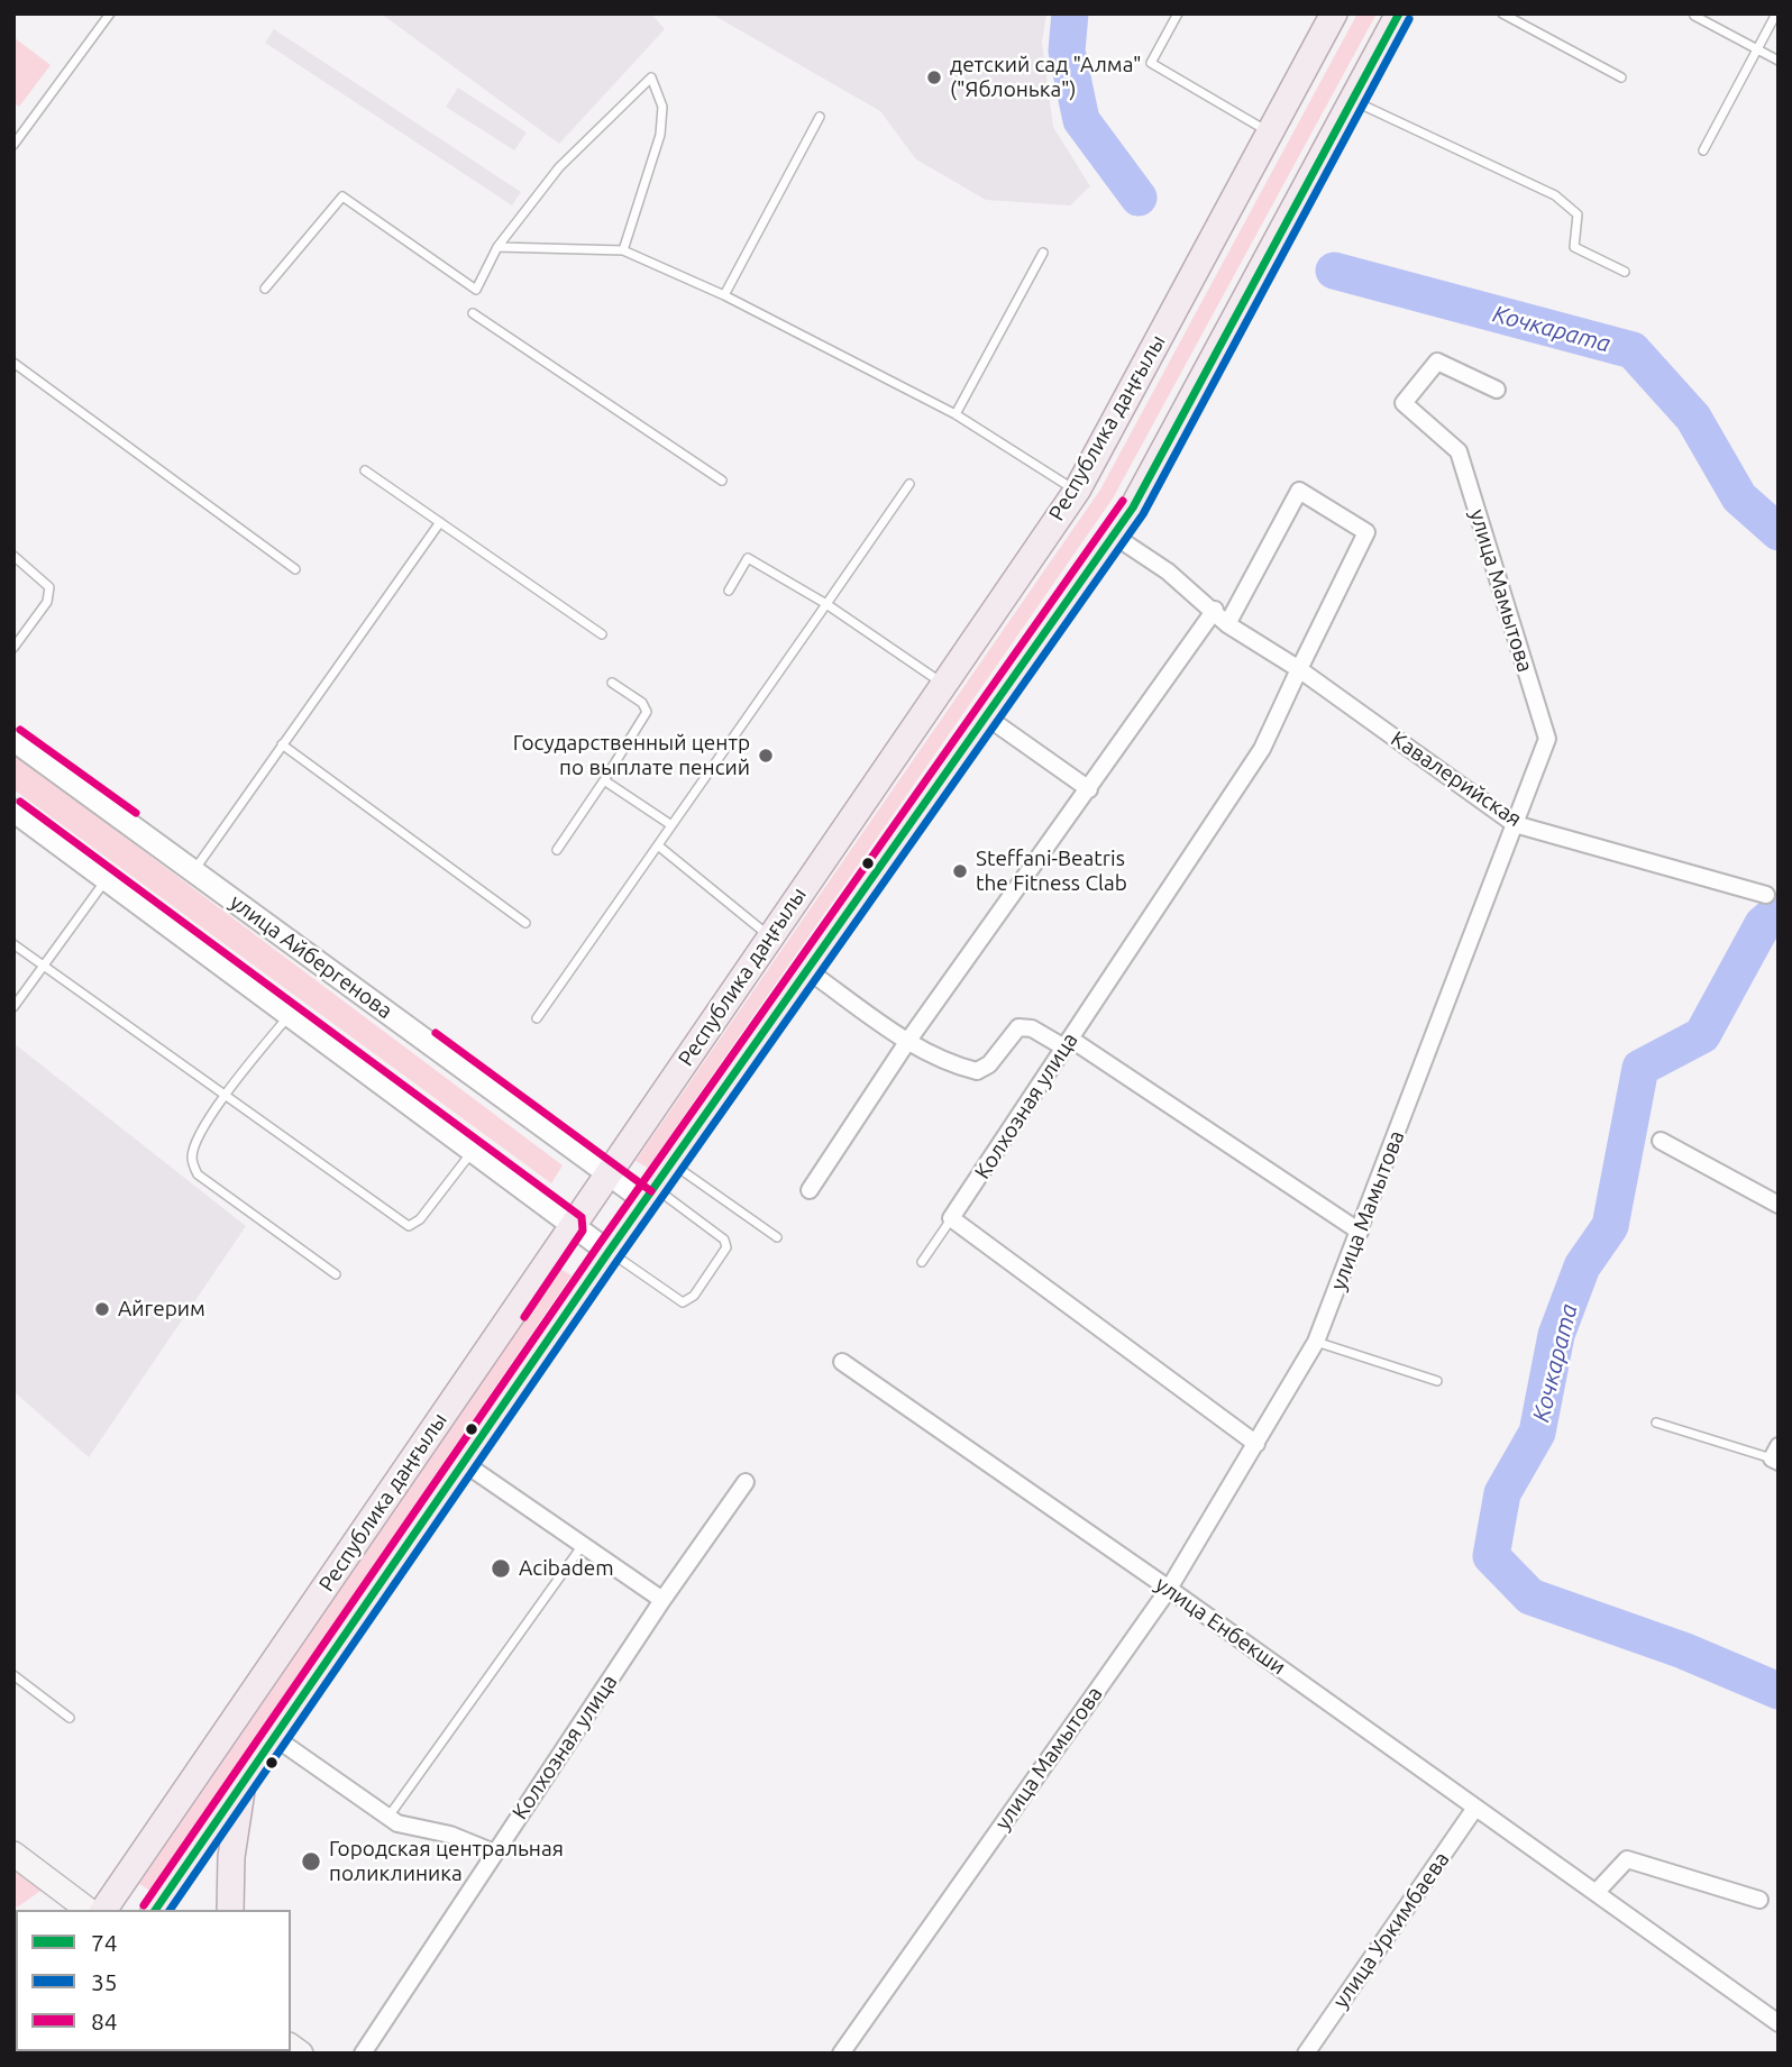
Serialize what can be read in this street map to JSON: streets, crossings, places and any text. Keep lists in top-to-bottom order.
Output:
{
  "streets": {
    "main road": ["Республика даңғылы"],
    "street": [
      "улица Мамытова",
      "Кавалерийская",
      "улица Айбергенова",
      "Колхозная улица",
      "улица Енбекши",
      "улица Уркимбаева"
    ]
  },
  "crossings": [
    ["Республика даңғылы", "Кавалерийская"],
    ["Республика даңғылы", "улица Айбергенова"],
    ["улица Мамытова", "Кавалерийская"],
    ["улица Мамытова", "улица Енбекши"],
    ["Кавалерийская", "Колхозная улица"],
    ["улица Енбекши", "улица Уркимбаева"]
  ],
  "water": ["Кочкарата"],
  "places": [
    "детский сад \"Алма\" (\"Яблонька\")",
    "Государственный центр по выплате пенсий",
    "Steffani-Beatris the Fitness Clab",
    "Айгерим",
    "Acibadem",
    "Городская центральная поликлиника"
  ],
  "lines": ["transit line 74", "transit line 35", "transit line 84"],
  "legend": ["74", "35", "84"]
}
